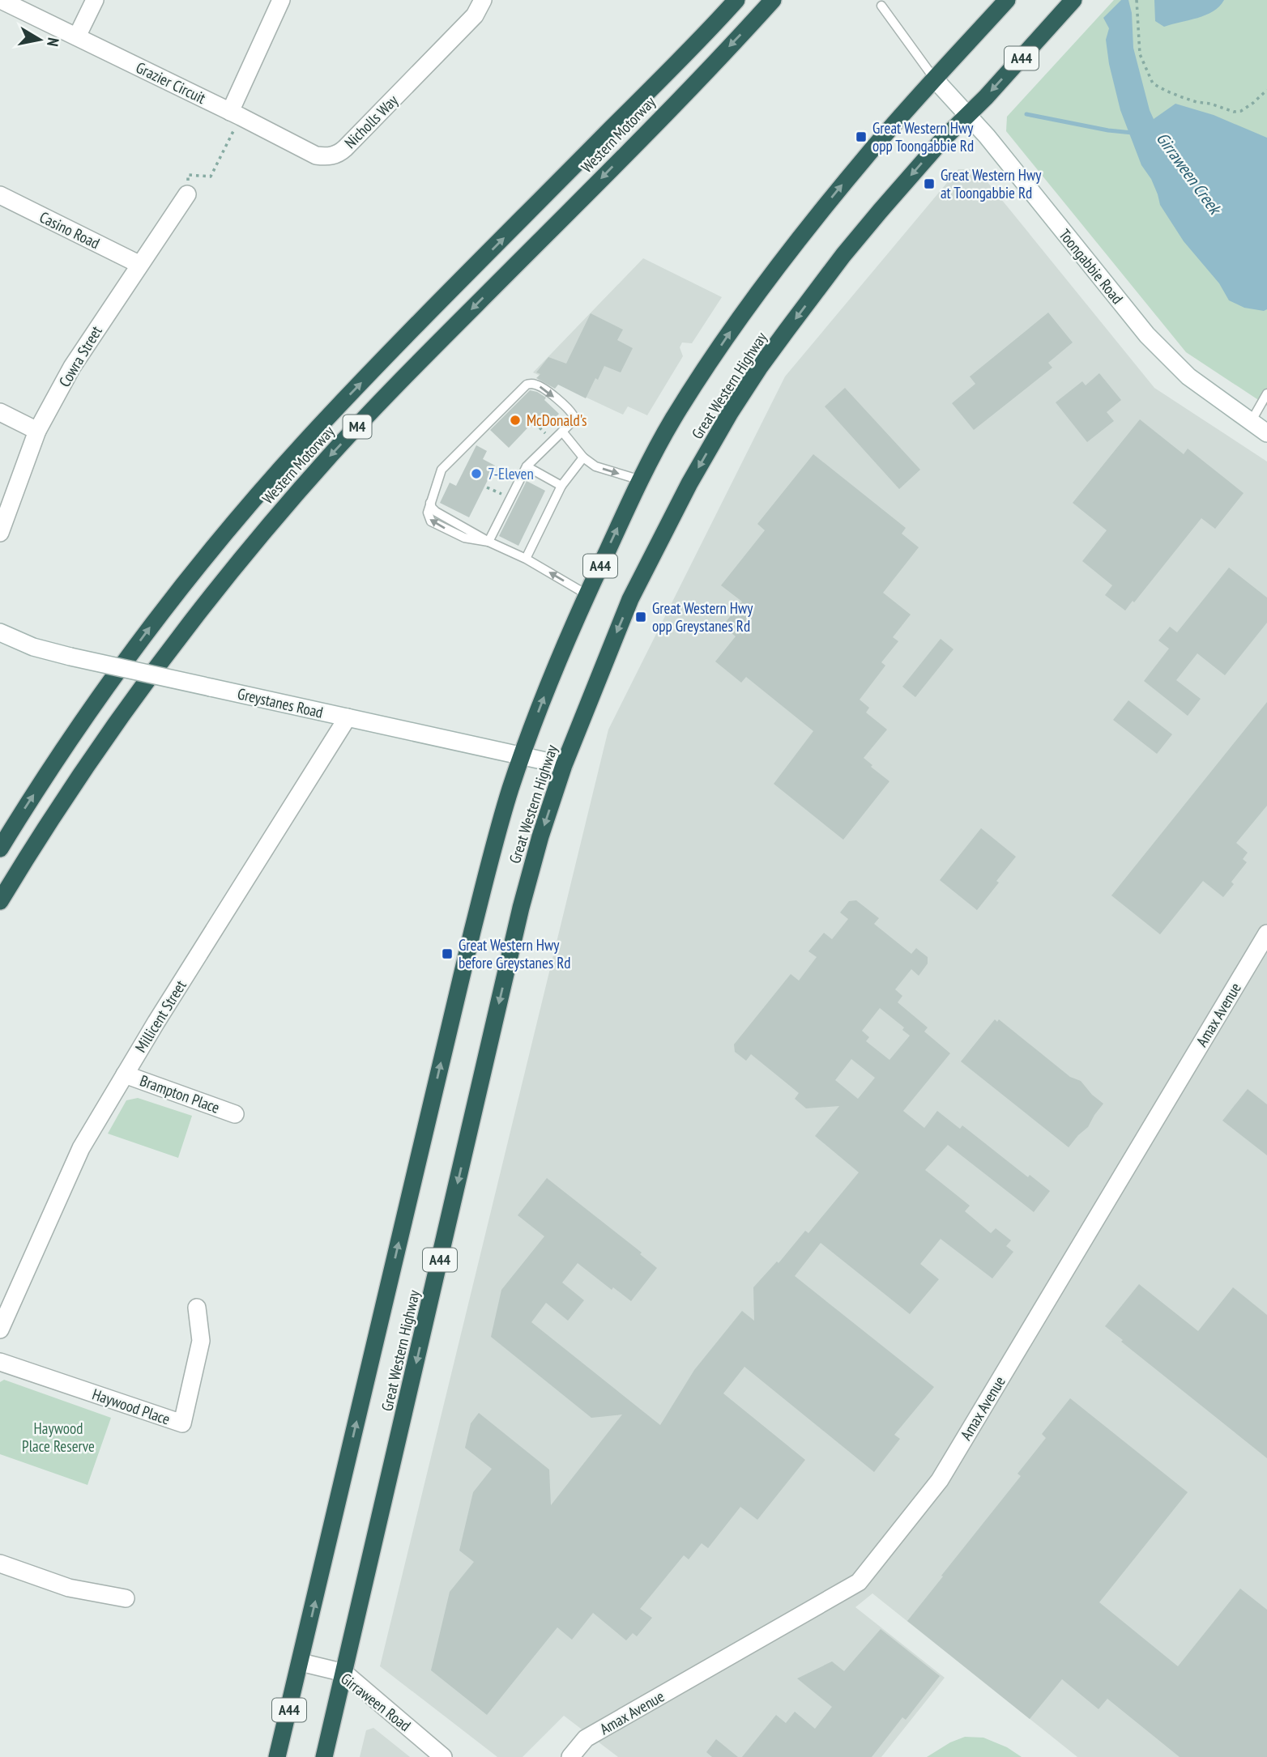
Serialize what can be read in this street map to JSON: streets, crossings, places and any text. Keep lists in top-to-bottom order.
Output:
{
  "streets": {
    "highway": [
      "A44",
      "Western Motorway",
      "Great Western Highway",
      "M4"
    ],
    "street": [
      "Grazier Circuit",
      "Nicholls Way",
      "Casino Road",
      "Toongabbie Road",
      "Cowra Street",
      "Greystanes Road",
      "Amax Avenue",
      "Millicent Street",
      "Brampton Place",
      "Haywood Place",
      "Girraween Road"
    ]
  },
  "crossings": [
    ["Grazier Circuit", "Nicholls Way"],
    ["Casino Road", "Cowra Street"],
    ["Toongabbie Road", "Great Western Highway"],
    ["Great Western Highway", "Greystanes Road"],
    ["Great Western Highway", "Girraween Road"],
    ["Greystanes Road", "Millicent Street"],
    ["Millicent Street", "Brampton Place"]
  ],
  "water": ["Girraween Creek"],
  "parks": ["Haywood Place Reserve"],
  "places": {
    "transit": [
      "Great Western Hwy opp Toongabbie Rd",
      "Great Western Hwy at Toongabbie Rd",
      "Great Western Hwy opp Greystanes Rd",
      "Great Western Hwy before Greystanes Rd"
    ],
    "other": ["McDonald's", "7-Eleven"]
  },
  "north": "right"
}
